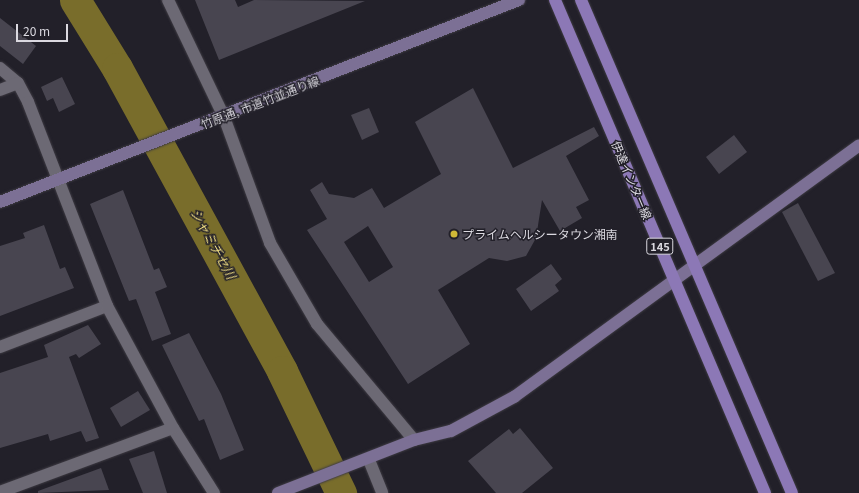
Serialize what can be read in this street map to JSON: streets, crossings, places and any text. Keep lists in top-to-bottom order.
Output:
{
  "streets": {
    "main road": ["伊達インター線", "145"],
    "street": ["竹原通, 市道竹並通り線"]
  },
  "water": ["シャミチセ川"],
  "places": ["プライムヘルシータウン湘南"],
  "scale_bar": "20 m"
}
